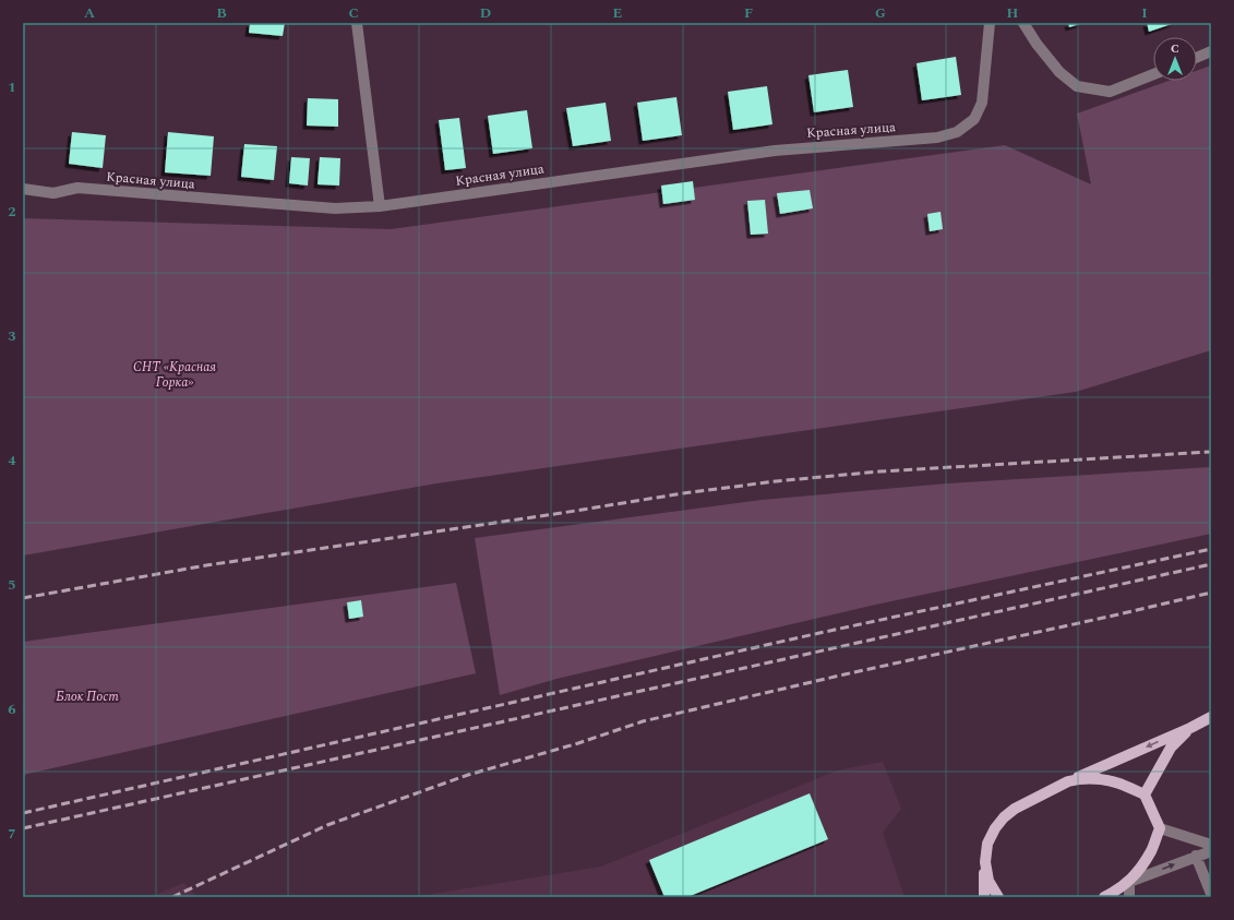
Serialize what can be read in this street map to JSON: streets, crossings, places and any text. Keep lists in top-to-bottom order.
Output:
{
  "streets": {
    "street": ["Красная улица"]
  },
  "parks": ["СНТ «Красная Горка»", "Блок Пост"],
  "north": "top",
  "grid": {
    "columns": [
      "A",
      "B",
      "C",
      "D",
      "E",
      "F",
      "G",
      "H",
      "I"
    ],
    "rows": [
      "1",
      "2",
      "3",
      "4",
      "5",
      "6",
      "7"
    ]
  }
}
